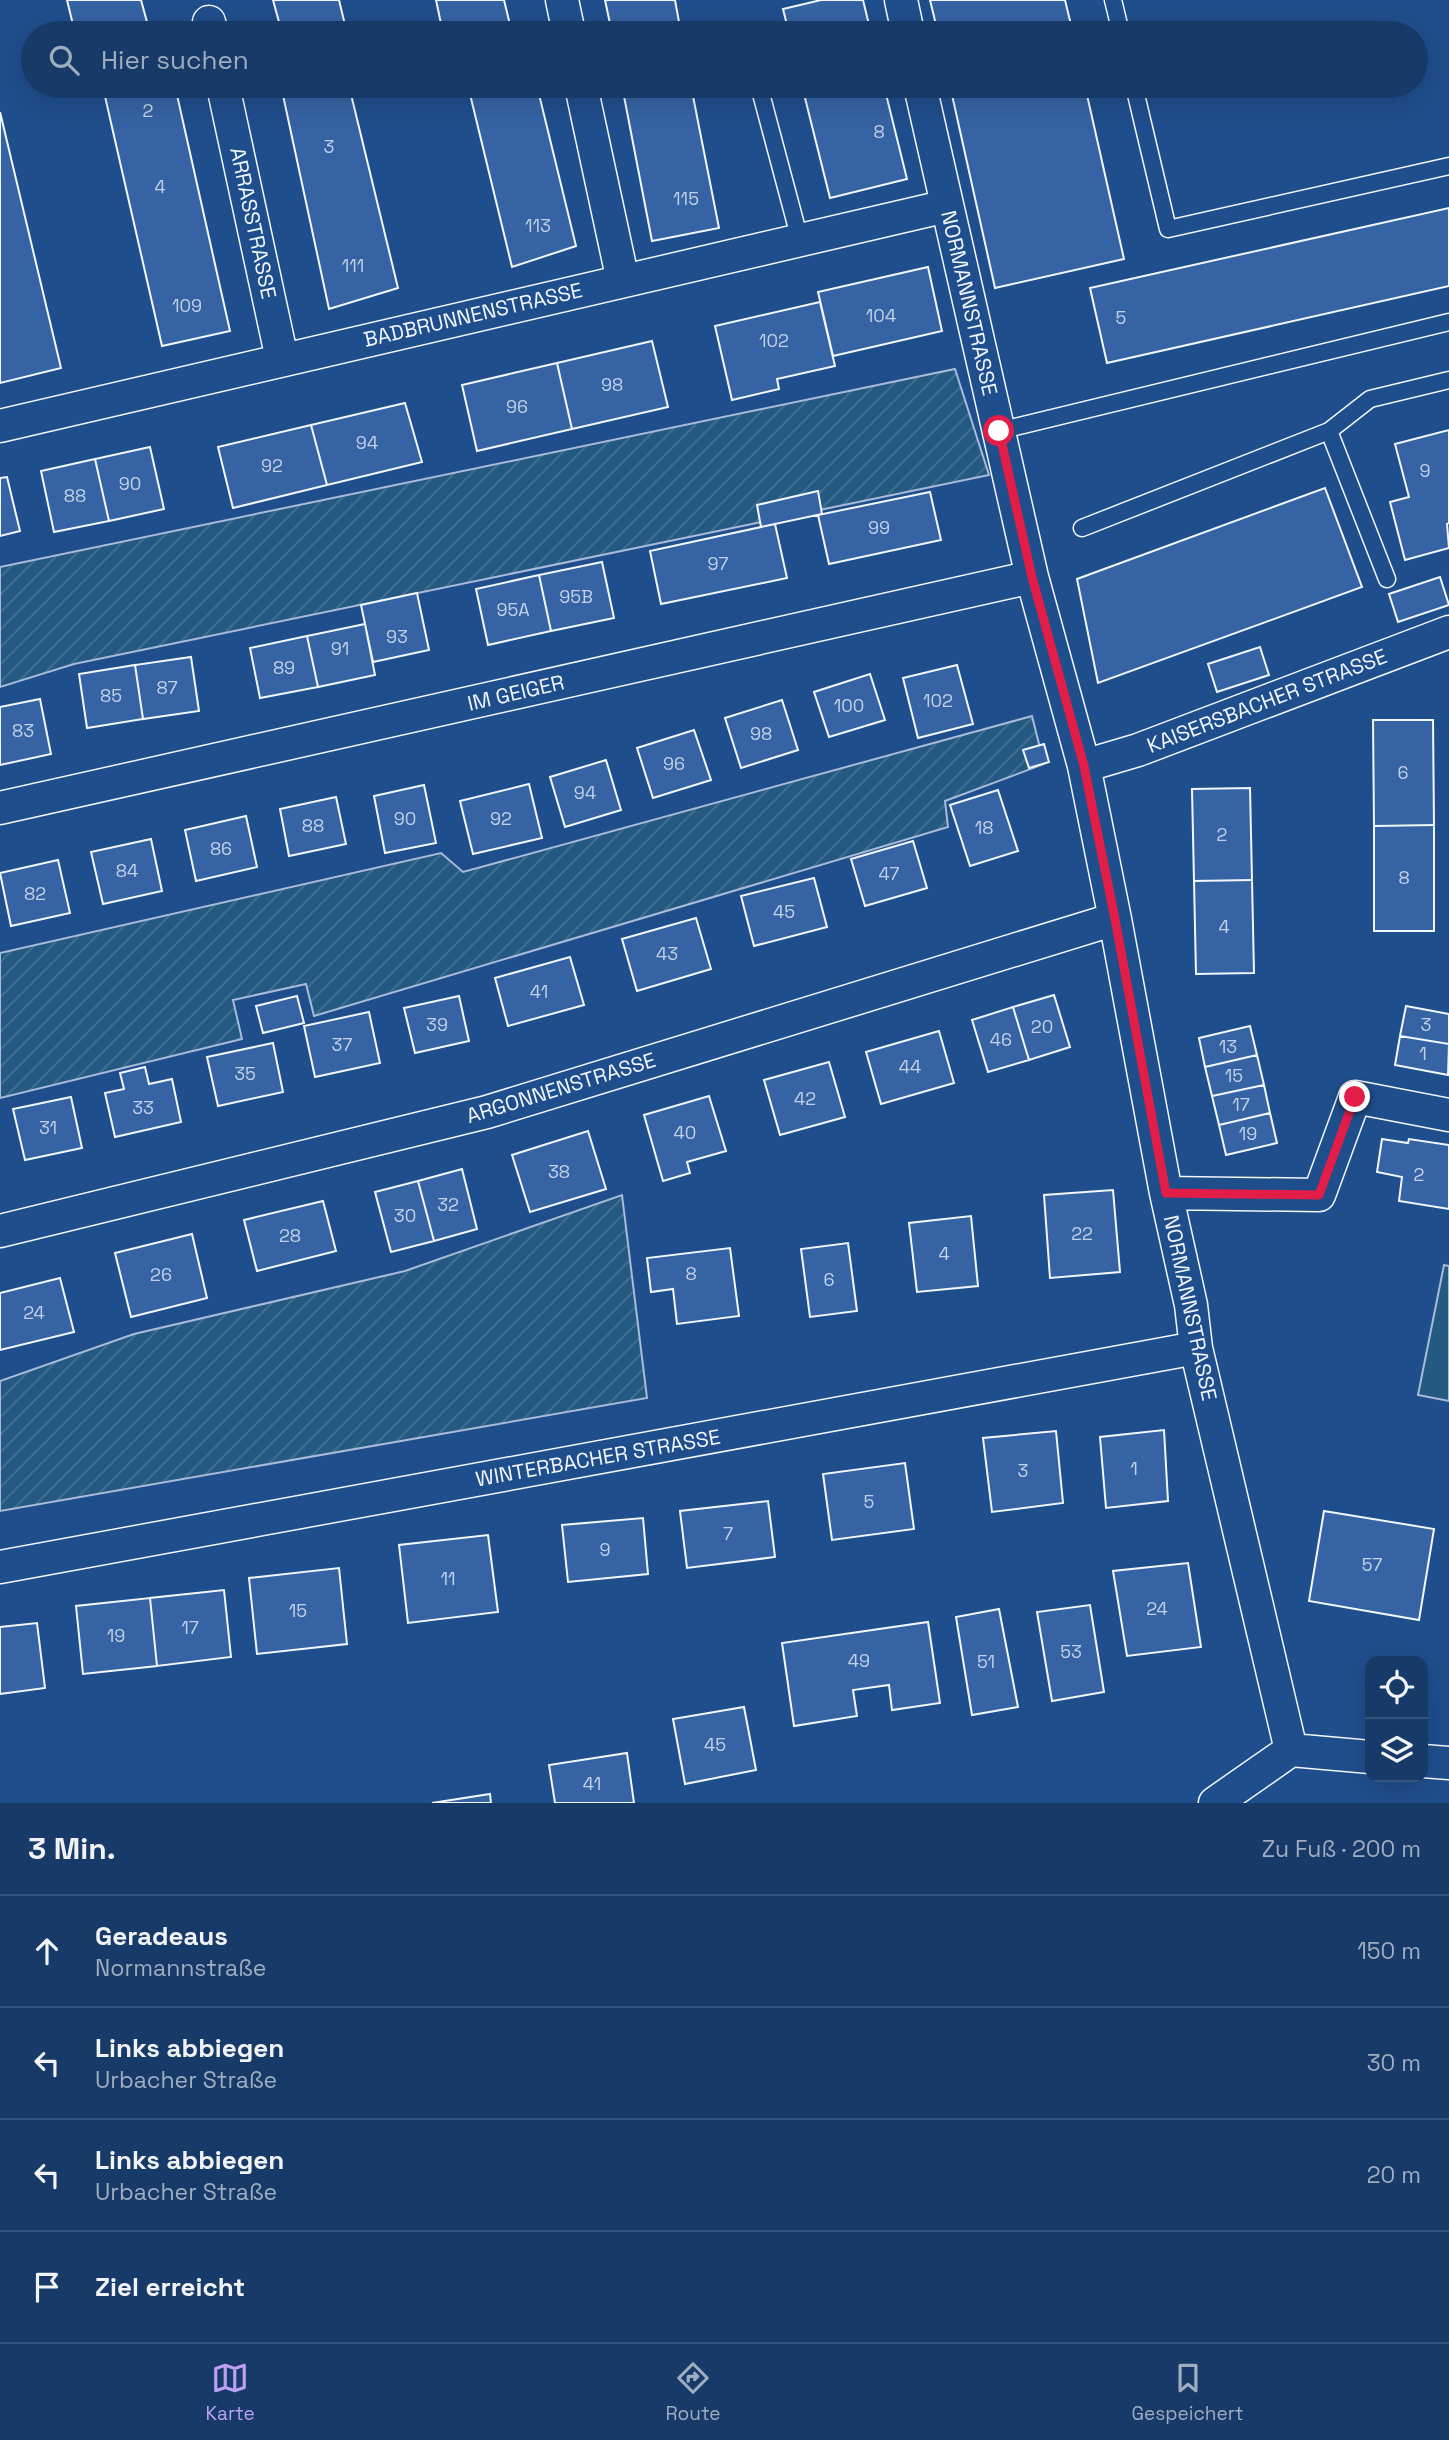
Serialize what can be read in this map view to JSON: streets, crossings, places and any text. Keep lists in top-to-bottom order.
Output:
{
  "streets": {
    "street": [
      "ARRASSTRASSE",
      "NORMANNSTRASSE",
      "BADBRUNNENSTRASSE",
      "IM GEIGER",
      "KAISERSBACHER STRASSE",
      "ARGONNENSTRASSE",
      "WINTERBACHER STRASSE"
    ]
  },
  "crossings": [
    ["ARRASSTRASSE", "BADBRUNNENSTRASSE"],
    ["NORMANNSTRASSE", "BADBRUNNENSTRASSE"],
    ["NORMANNSTRASSE", "IM GEIGER"],
    ["NORMANNSTRASSE", "KAISERSBACHER STRASSE"],
    ["NORMANNSTRASSE", "ARGONNENSTRASSE"],
    ["NORMANNSTRASSE", "WINTERBACHER STRASSE"]
  ],
  "house_numbers": [
    "2",
    "8",
    "3",
    "4",
    "115",
    "113",
    "111",
    "109",
    "104",
    "5",
    "102",
    "98",
    "96",
    "94",
    "92",
    "9",
    "90",
    "88",
    "99",
    "97",
    "95B",
    "95A",
    "93",
    "91",
    "89",
    "87",
    "85",
    "102",
    "100",
    "83",
    "98",
    "96",
    "6",
    "94",
    "90",
    "92",
    "88",
    "18",
    "2",
    "86",
    "84",
    "47",
    "8",
    "82",
    "45",
    "4",
    "43",
    "41",
    "39",
    "3",
    "20",
    "46",
    "37",
    "13",
    "1",
    "44",
    "35",
    "15",
    "42",
    "17",
    "33",
    "31",
    "40",
    "19",
    "38",
    "2",
    "32",
    "30",
    "22",
    "28",
    "4",
    "8",
    "26",
    "6",
    "24",
    "1",
    "3",
    "5",
    "7",
    "9",
    "57",
    "11",
    "24",
    "15",
    "17",
    "19",
    "53",
    "49",
    "51",
    "45",
    "41"
  ],
  "page": {
    "search": "Hier suchen",
    "heading": ["3 Min.", "Zu Fuß · 200 m"],
    "list": [
      ["Geradeaus", "Normannstraße", "150 m"],
      ["Links abbiegen", "Urbacher Straße", "30 m"],
      ["Links abbiegen", "Urbacher Straße", "20 m"],
      "Ziel erreicht"
    ],
    "nav": ["Karte", "Route", "Gespeichert"]
  }
}
